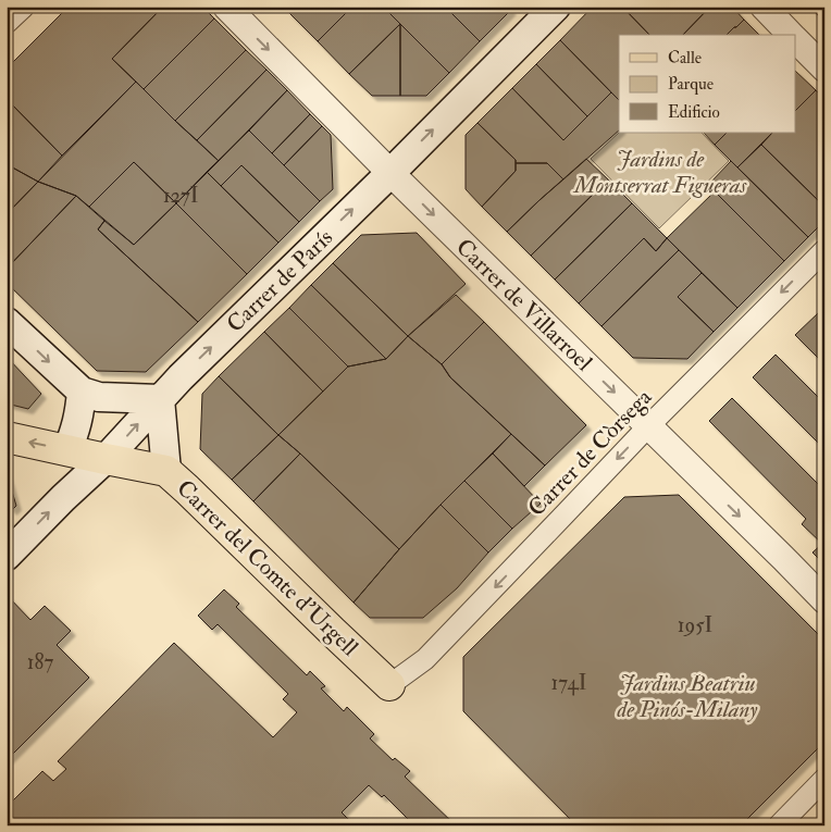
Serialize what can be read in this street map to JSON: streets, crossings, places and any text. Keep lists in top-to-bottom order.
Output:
{
  "streets": {
    "main road": ["Carrer de París", "Carrer del Comte d'Urgell"],
    "street": ["Carrer de Villarroel", "Carrer de Còrsega"]
  },
  "crossings": [
    ["Carrer de París", "Carrer de Villarroel"],
    ["Carrer de París", "Carrer del Comte d'Urgell"],
    ["Carrer de Villarroel", "Carrer de Còrsega"],
    ["Carrer de Còrsega", "Carrer del Comte d'Urgell"]
  ],
  "one_way": ["Carrer de París", "Carrer de Villarroel", "Carrer de Còrsega"],
  "parks": ["Jardins de Montserrat Figueras", "Jardins Beatriu de Pinós-Milany"],
  "house_numbers": [
    "127I",
    "195I",
    "187",
    "174I"
  ],
  "legend": ["Calle", "Parque", "Edificio"]
}
